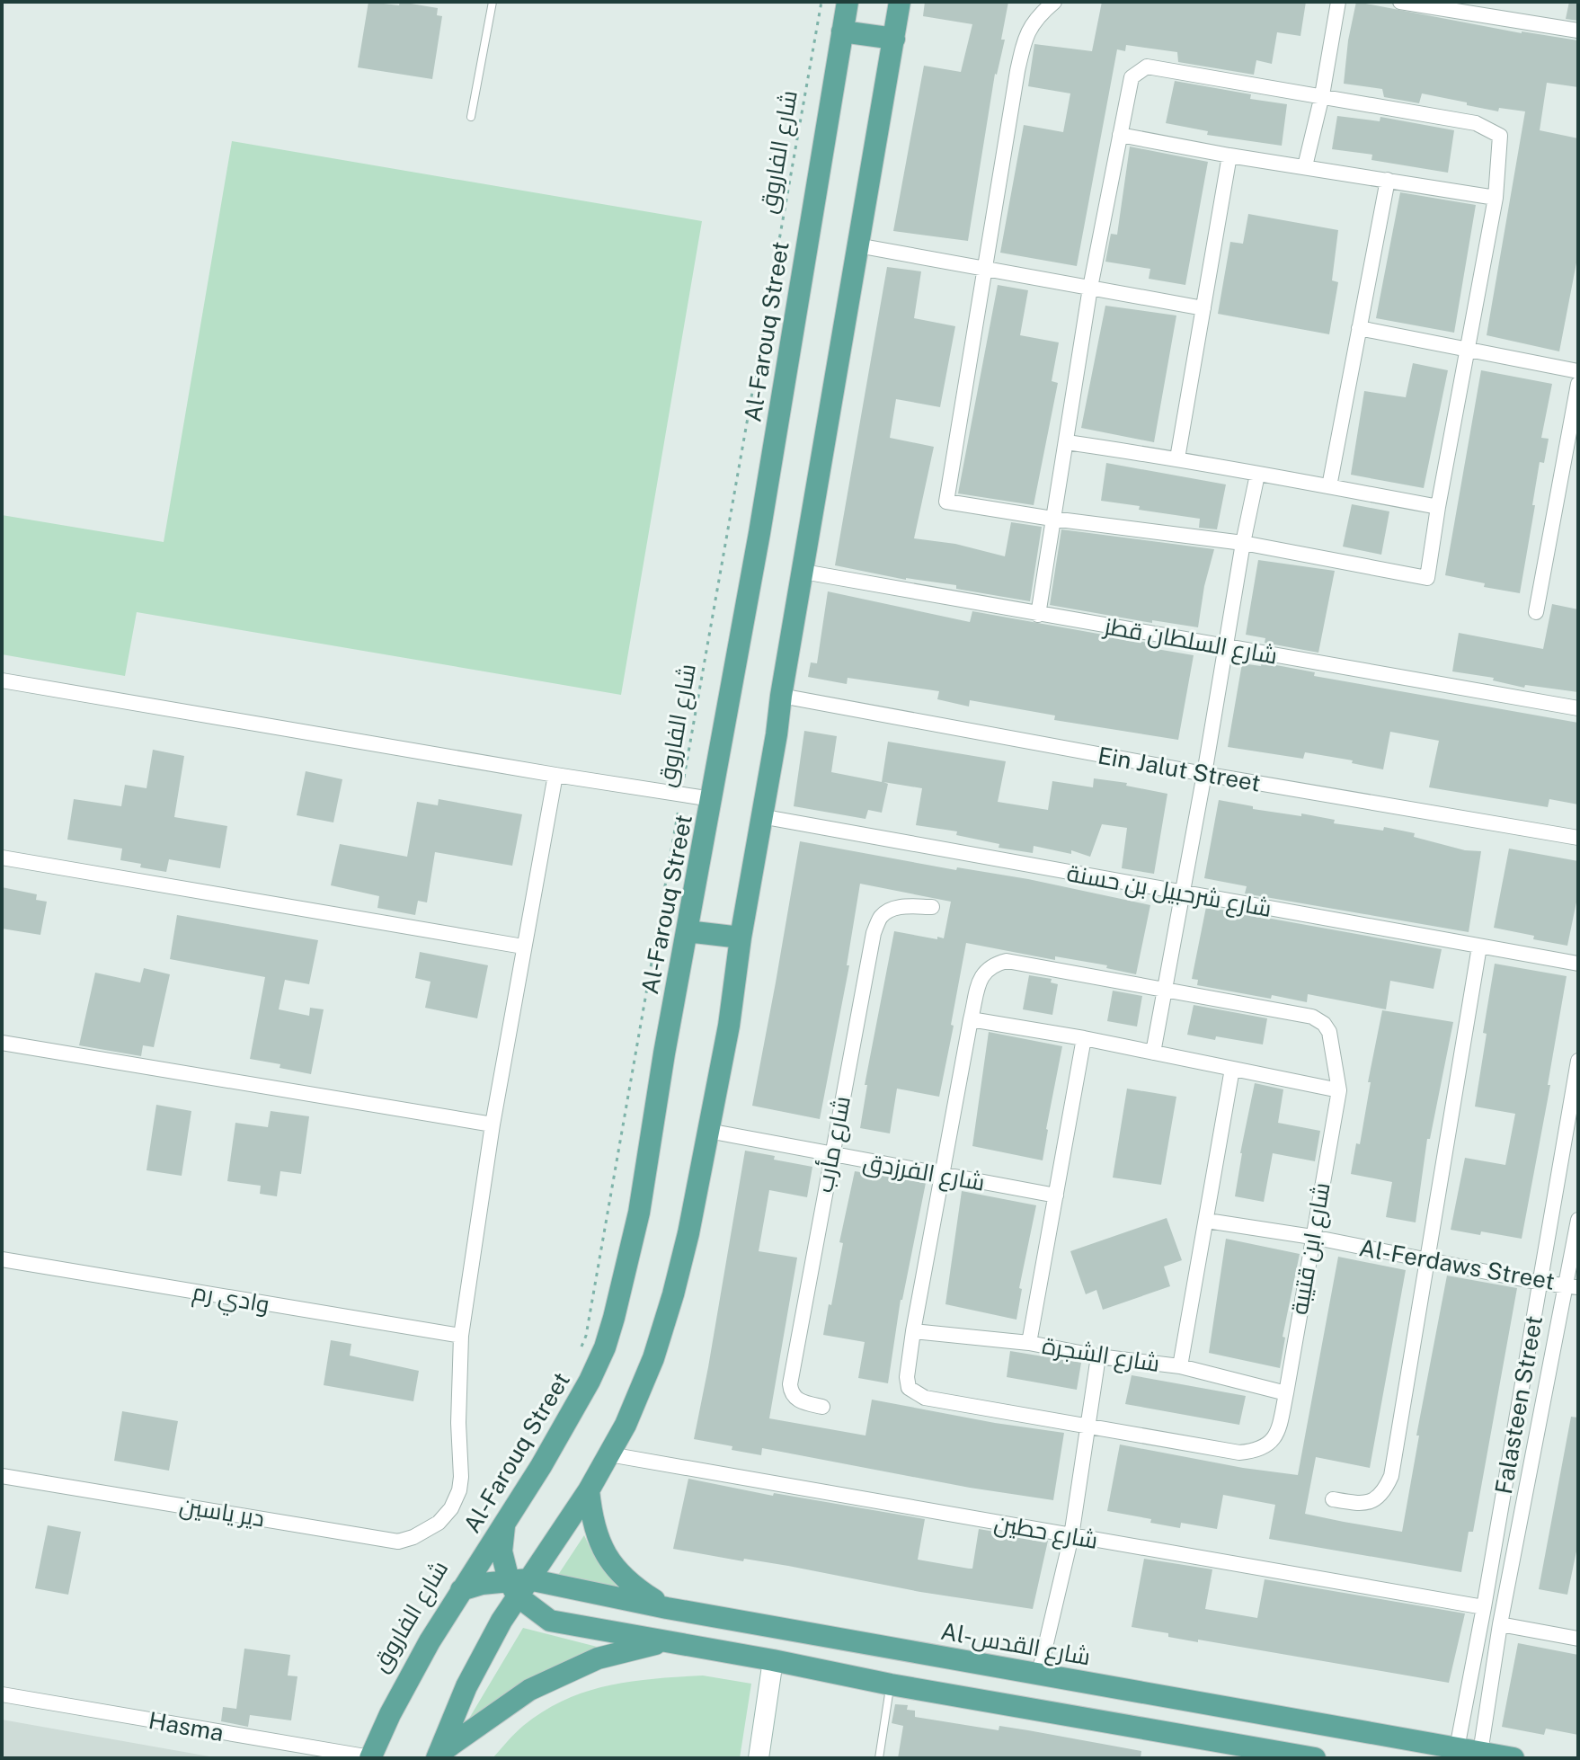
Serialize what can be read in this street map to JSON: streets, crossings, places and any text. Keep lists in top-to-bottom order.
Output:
{
  "streets": {
    "main road": ["Al-Farouq Street", "Al-شارع القدس"],
    "street": [
      "شارع السلطان قطز",
      "Ein Jalut Street",
      "شارع شرحبيل بن حسنة",
      "شارع مأرب",
      "شارع الفرزدق",
      "شارع ابن قتيبة",
      "Al-Ferdaws Street",
      "وادي رم",
      "شارع الشجرة",
      "Falasteen Street",
      "دير ياسين",
      "شارع حطين",
      "Hasma"
    ],
    "path": ["شارع الفاروق"]
  },
  "crossings": [
    ["Al-Farouq Street", "Al-شارع القدس"],
    ["Al-Farouq Street", "Hasma"],
    ["شارع مأرب", "شارع الفرزدق"],
    ["شارع ابن قتيبة", "Al-Ferdaws Street"],
    ["شارع ابن قتيبة", "شارع الشجرة"],
    ["Al-Ferdaws Street", "Falasteen Street"],
    ["وادي رم", "دير ياسين"],
    ["Falasteen Street", "شارع حطين"],
    ["Falasteen Street", "Al-شارع القدس"]
  ]
}
